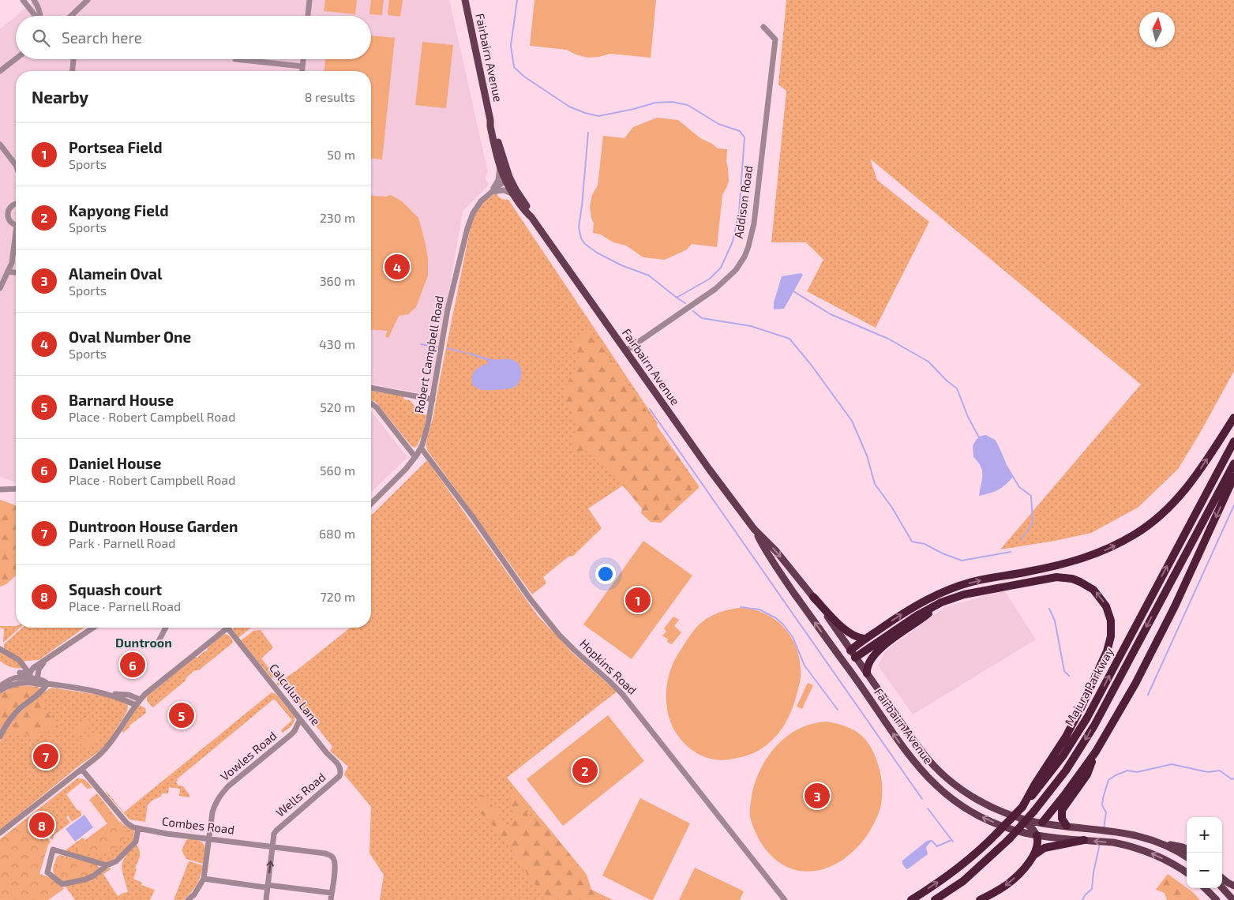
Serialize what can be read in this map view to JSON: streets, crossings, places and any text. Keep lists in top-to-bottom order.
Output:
{
  "streets": {
    "highway": ["Majura Parkway"],
    "main road": ["Fairbairn Avenue"],
    "street": [
      "Addison Road",
      "Robert Campbell Road",
      "Hopkins Road",
      "Calculus Lane",
      "Vowles Road",
      "Wells Road",
      "Combes Road"
    ]
  },
  "crossings": [
    ["Fairbairn Avenue", "Addison Road"],
    ["Fairbairn Avenue", "Robert Campbell Road"],
    ["Robert Campbell Road", "Hopkins Road"],
    ["Calculus Lane", "Vowles Road"],
    ["Calculus Lane", "Wells Road"],
    ["Vowles Road", "Combes Road"],
    ["Wells Road", "Combes Road"]
  ],
  "districts": ["Duntroon"],
  "north": "top",
  "page": {
    "search": "Search here",
    "heading": ["Nearby", "8 results"],
    "list": [
      {
        "mark": "1",
        "name": "Portsea Field",
        "note": "Sports",
        "value": "50 m"
      },
      {
        "mark": "2",
        "name": "Kapyong Field",
        "note": "Sports",
        "value": "230 m"
      },
      {
        "mark": "3",
        "name": "Alamein Oval",
        "note": "Sports",
        "value": "360 m"
      },
      {
        "mark": "4",
        "name": "Oval Number One",
        "note": "Sports",
        "value": "430 m"
      },
      {
        "mark": "5",
        "name": "Barnard House",
        "note": "Place · Robert Campbell Road",
        "value": "520 m"
      },
      {
        "mark": "6",
        "name": "Daniel House",
        "note": "Place · Robert Campbell Road",
        "value": "560 m"
      },
      {
        "mark": "7",
        "name": "Duntroon House Garden",
        "note": "Park · Parnell Road",
        "value": "680 m"
      },
      {
        "mark": "8",
        "name": "Squash court",
        "note": "Place · Parnell Road",
        "value": "720 m"
      }
    ],
    "pins": [
      "4",
      "1",
      "6",
      "5",
      "7",
      "2",
      "3",
      "8"
    ],
    "map_buttons": ["+", "−"]
  }
}
